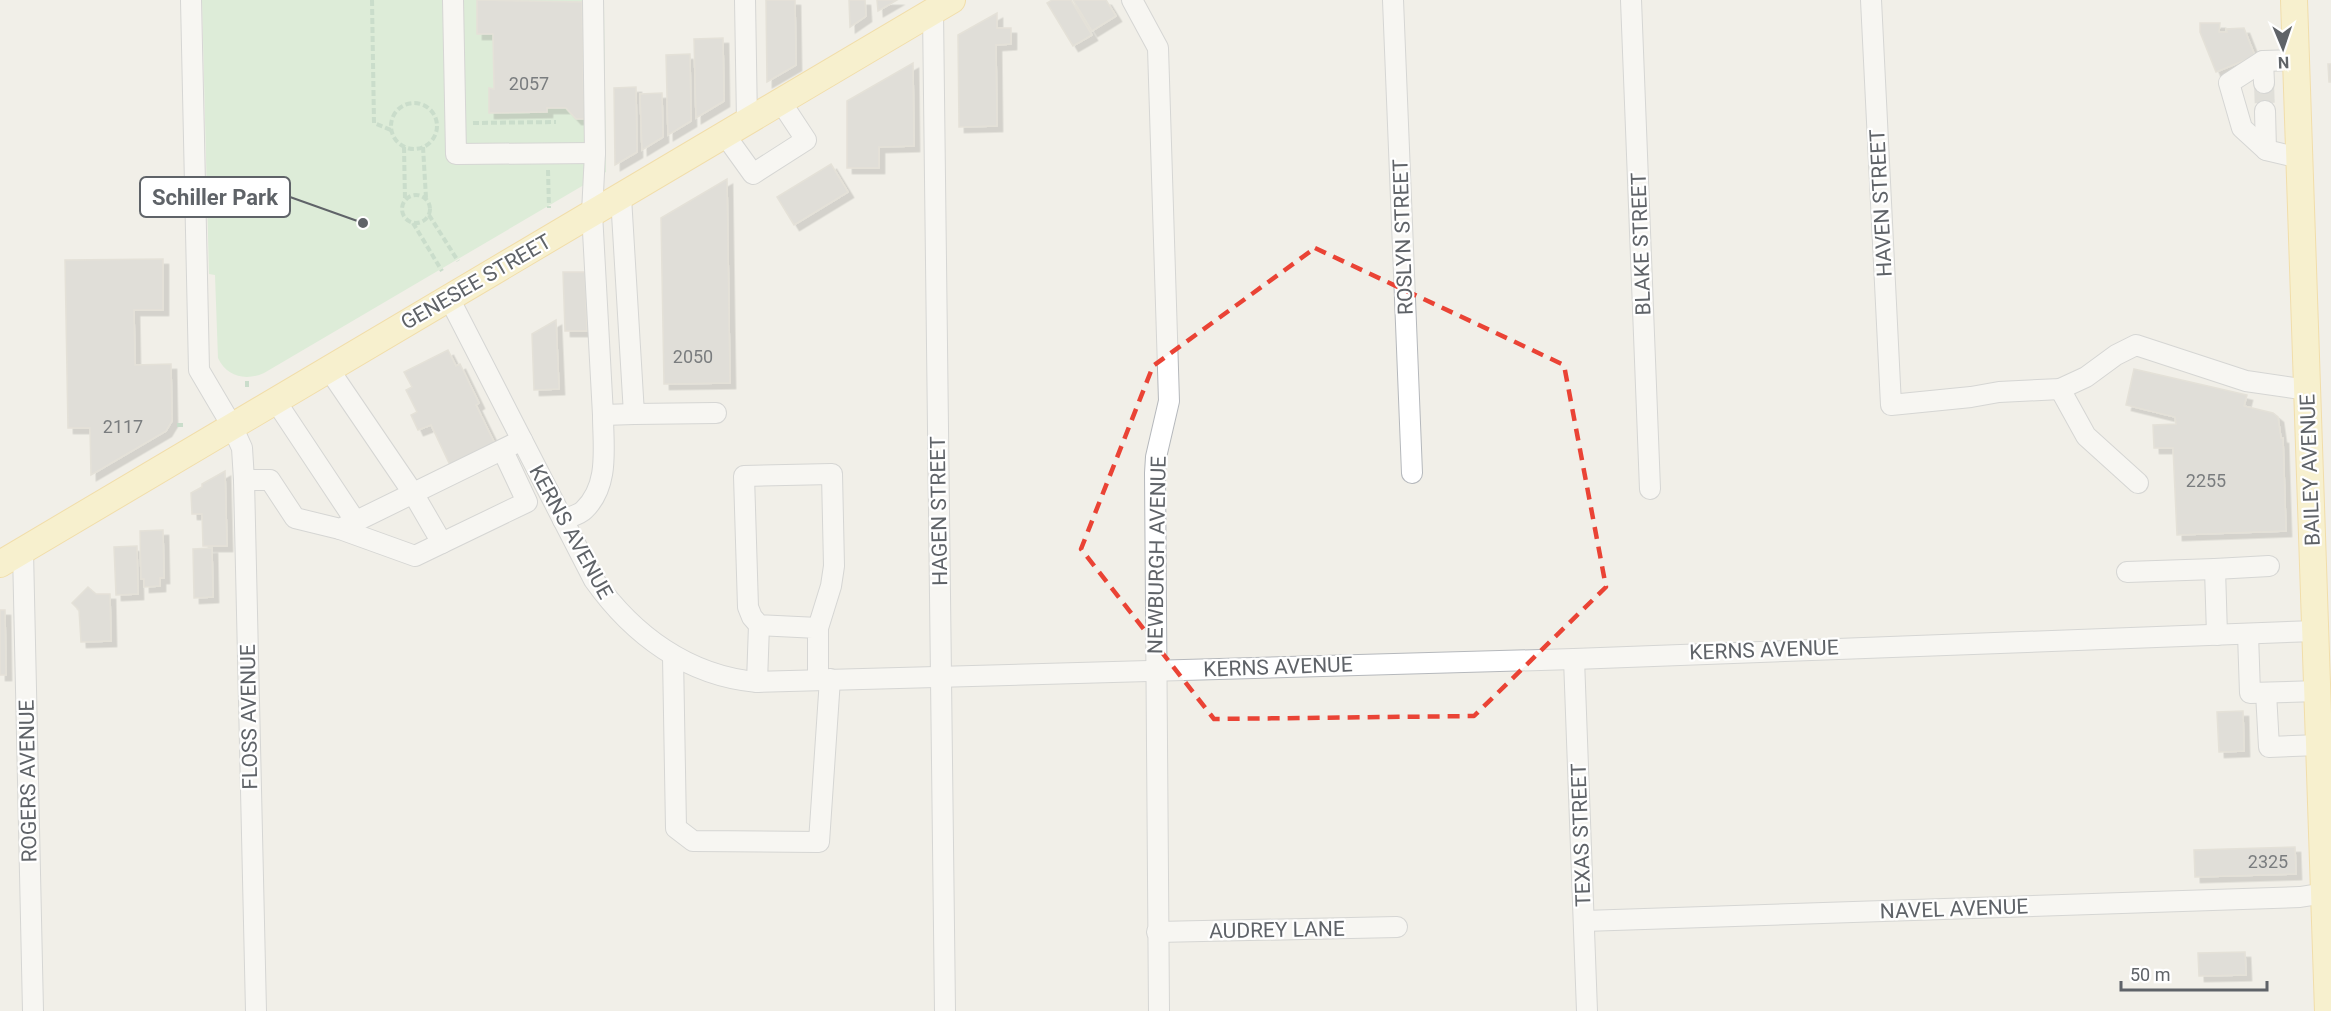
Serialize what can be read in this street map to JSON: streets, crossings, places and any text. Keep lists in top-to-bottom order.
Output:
{
  "streets": {
    "main road": ["GENESEE STREET", "BAILEY AVENUE"],
    "street": [
      "HAVEN STREET",
      "ROSLYN STREET",
      "BLAKE STREET",
      "HAGEN STREET",
      "KERNS AVENUE",
      "NEWBURGH AVENUE",
      "FLOSS AVENUE",
      "ROGERS AVENUE",
      "TEXAS STREET",
      "NAVEL AVENUE",
      "AUDREY LANE"
    ]
  },
  "crossings": [
    ["GENESEE STREET", "HAGEN STREET"],
    ["GENESEE STREET", "KERNS AVENUE"],
    ["GENESEE STREET", "FLOSS AVENUE"],
    ["GENESEE STREET", "ROGERS AVENUE"],
    ["BAILEY AVENUE", "KERNS AVENUE"],
    ["BAILEY AVENUE", "NAVEL AVENUE"],
    ["HAGEN STREET", "KERNS AVENUE"],
    ["KERNS AVENUE", "NEWBURGH AVENUE"],
    ["KERNS AVENUE", "TEXAS STREET"],
    ["NEWBURGH AVENUE", "AUDREY LANE"],
    ["TEXAS STREET", "NAVEL AVENUE"]
  ],
  "places": ["Schiller Park"],
  "house_numbers": [
    "2057",
    "2050",
    "2117",
    "2255",
    "2325"
  ],
  "scale_bar": "50 m",
  "north": "bottom"
}
